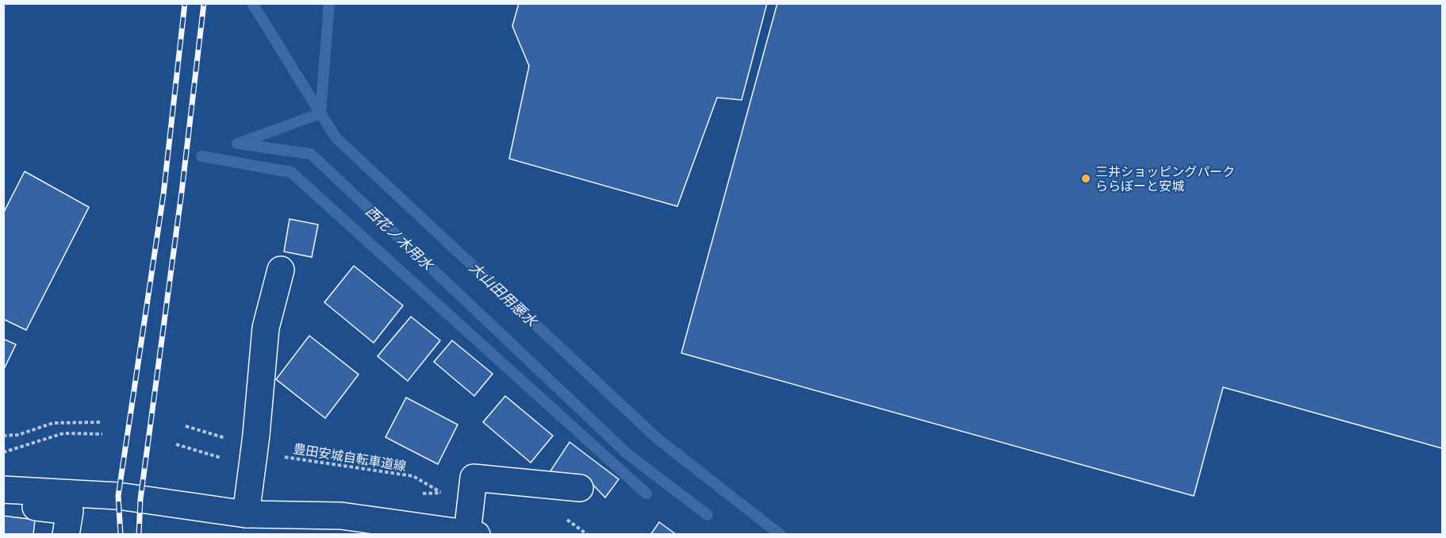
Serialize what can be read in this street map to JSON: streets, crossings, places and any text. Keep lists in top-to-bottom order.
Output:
{
  "streets": {
    "path": ["豊田安城自転車道線"]
  },
  "water": ["西花ノ木用水", "大山田用悪水"],
  "places": ["三井ショッピングパーク ららぽーと安城"]
}
